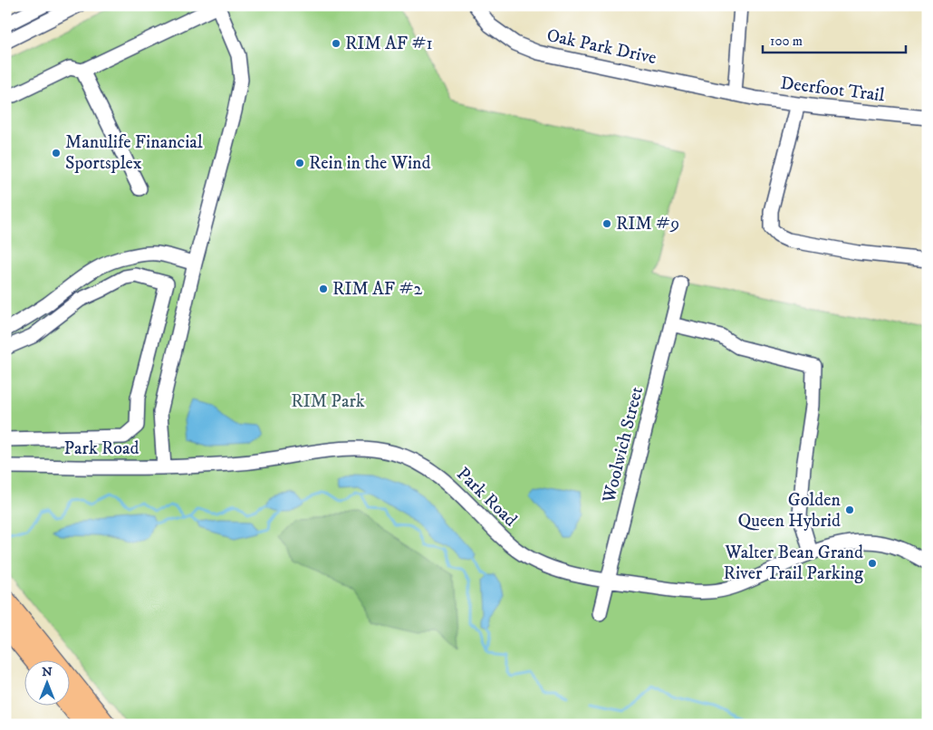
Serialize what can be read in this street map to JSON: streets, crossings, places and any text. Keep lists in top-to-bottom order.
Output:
{
  "streets": {
    "street": [
      "Oak Park Drive",
      "Deerfoot Trail",
      "Woolwich Street",
      "Park Road"
    ]
  },
  "crossings": [
    ["Oak Park Drive", "Deerfoot Trail"],
    ["Woolwich Street", "Park Road"]
  ],
  "parks": ["RIM Park"],
  "places": [
    "RIM AF #1",
    "Manulife Financial Sportsplex",
    "Rein in the Wind",
    "RIM #9",
    "RIM AF #2",
    "Golden Queen Hybrid",
    "Walter Bean Grand River Trail Parking"
  ],
  "scale_bar": "100 m",
  "north": "top"
}
